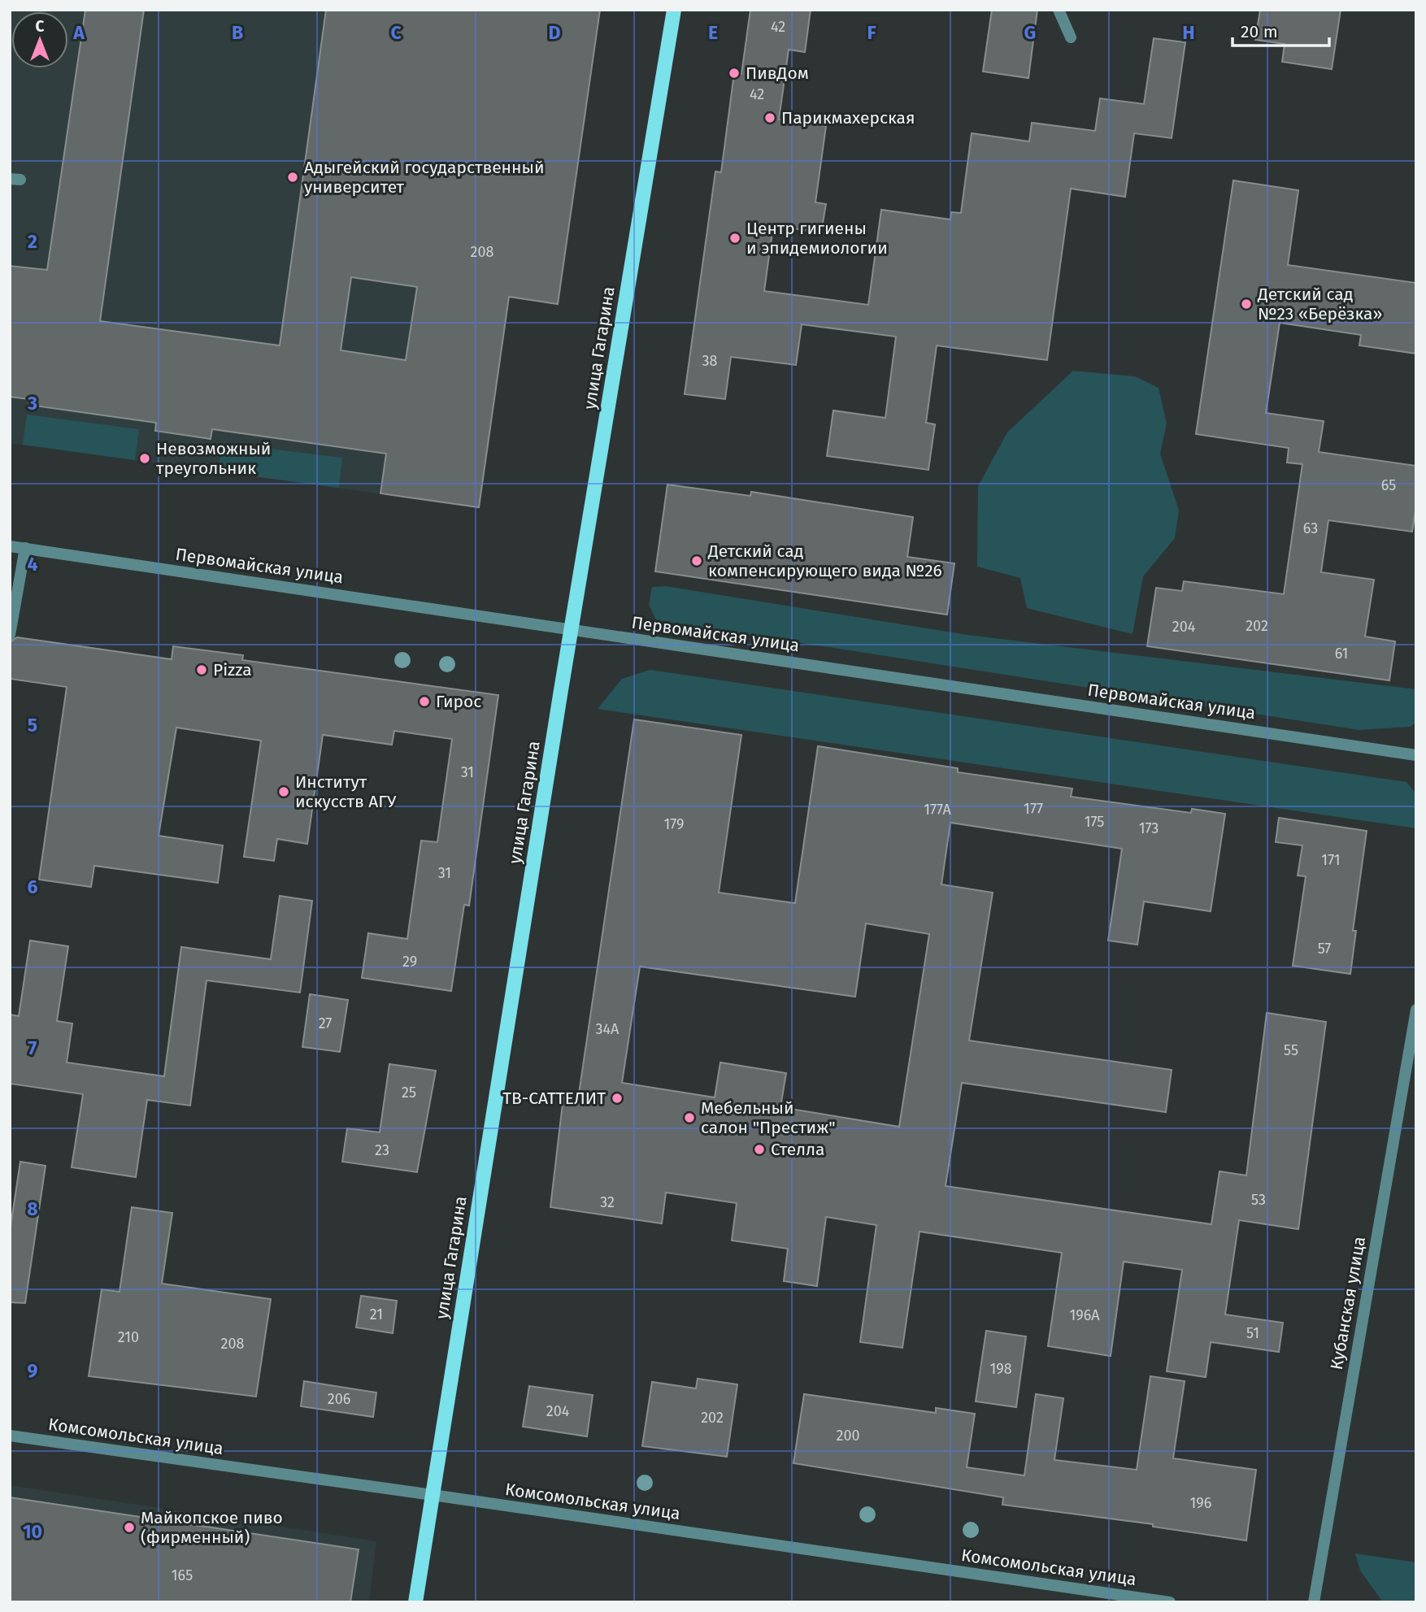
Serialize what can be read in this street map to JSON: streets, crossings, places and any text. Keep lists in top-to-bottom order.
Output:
{
  "streets": {
    "main road": ["улица Гагарина"],
    "street": ["Первомайская улица", "Кубанская улица", "Комсомольская улица"]
  },
  "crossings": [
    ["улица Гагарина", "Первомайская улица"],
    ["улица Гагарина", "Комсомольская улица"]
  ],
  "places": [
    "ПивДом",
    "Парикмахерская",
    "Адыгейский государственный университет",
    "Центр гигиены и эпидемиологии",
    "Детский сад №23 «Берёзка»",
    "Невозможный треугольник",
    "Детский сад компенсирующего вида №26",
    "Pizza",
    "Гирос",
    "Институт искусств АГУ",
    "ТВ-САТТЕЛИТ",
    "Мебельный салон \"Престиж\"",
    "Стелла",
    "Майкопское пиво (фирменный)"
  ],
  "house_numbers": [
    "42",
    "42",
    "208",
    "38",
    "65",
    "63",
    "202",
    "204",
    "61",
    "31",
    "177",
    "177А",
    "175",
    "179",
    "173",
    "171",
    "31",
    "57",
    "29",
    "27",
    "34А",
    "55",
    "25",
    "23",
    "53",
    "32",
    "21",
    "196А",
    "51",
    "210",
    "208",
    "198",
    "206",
    "204",
    "202",
    "200",
    "196",
    "165"
  ],
  "scale_bar": "20 m",
  "north": "top",
  "grid": {
    "columns": [
      "A",
      "B",
      "C",
      "D",
      "E",
      "F",
      "G",
      "H"
    ],
    "rows": [
      "2",
      "3",
      "4",
      "5",
      "6",
      "7",
      "8",
      "9",
      "10"
    ]
  }
}
